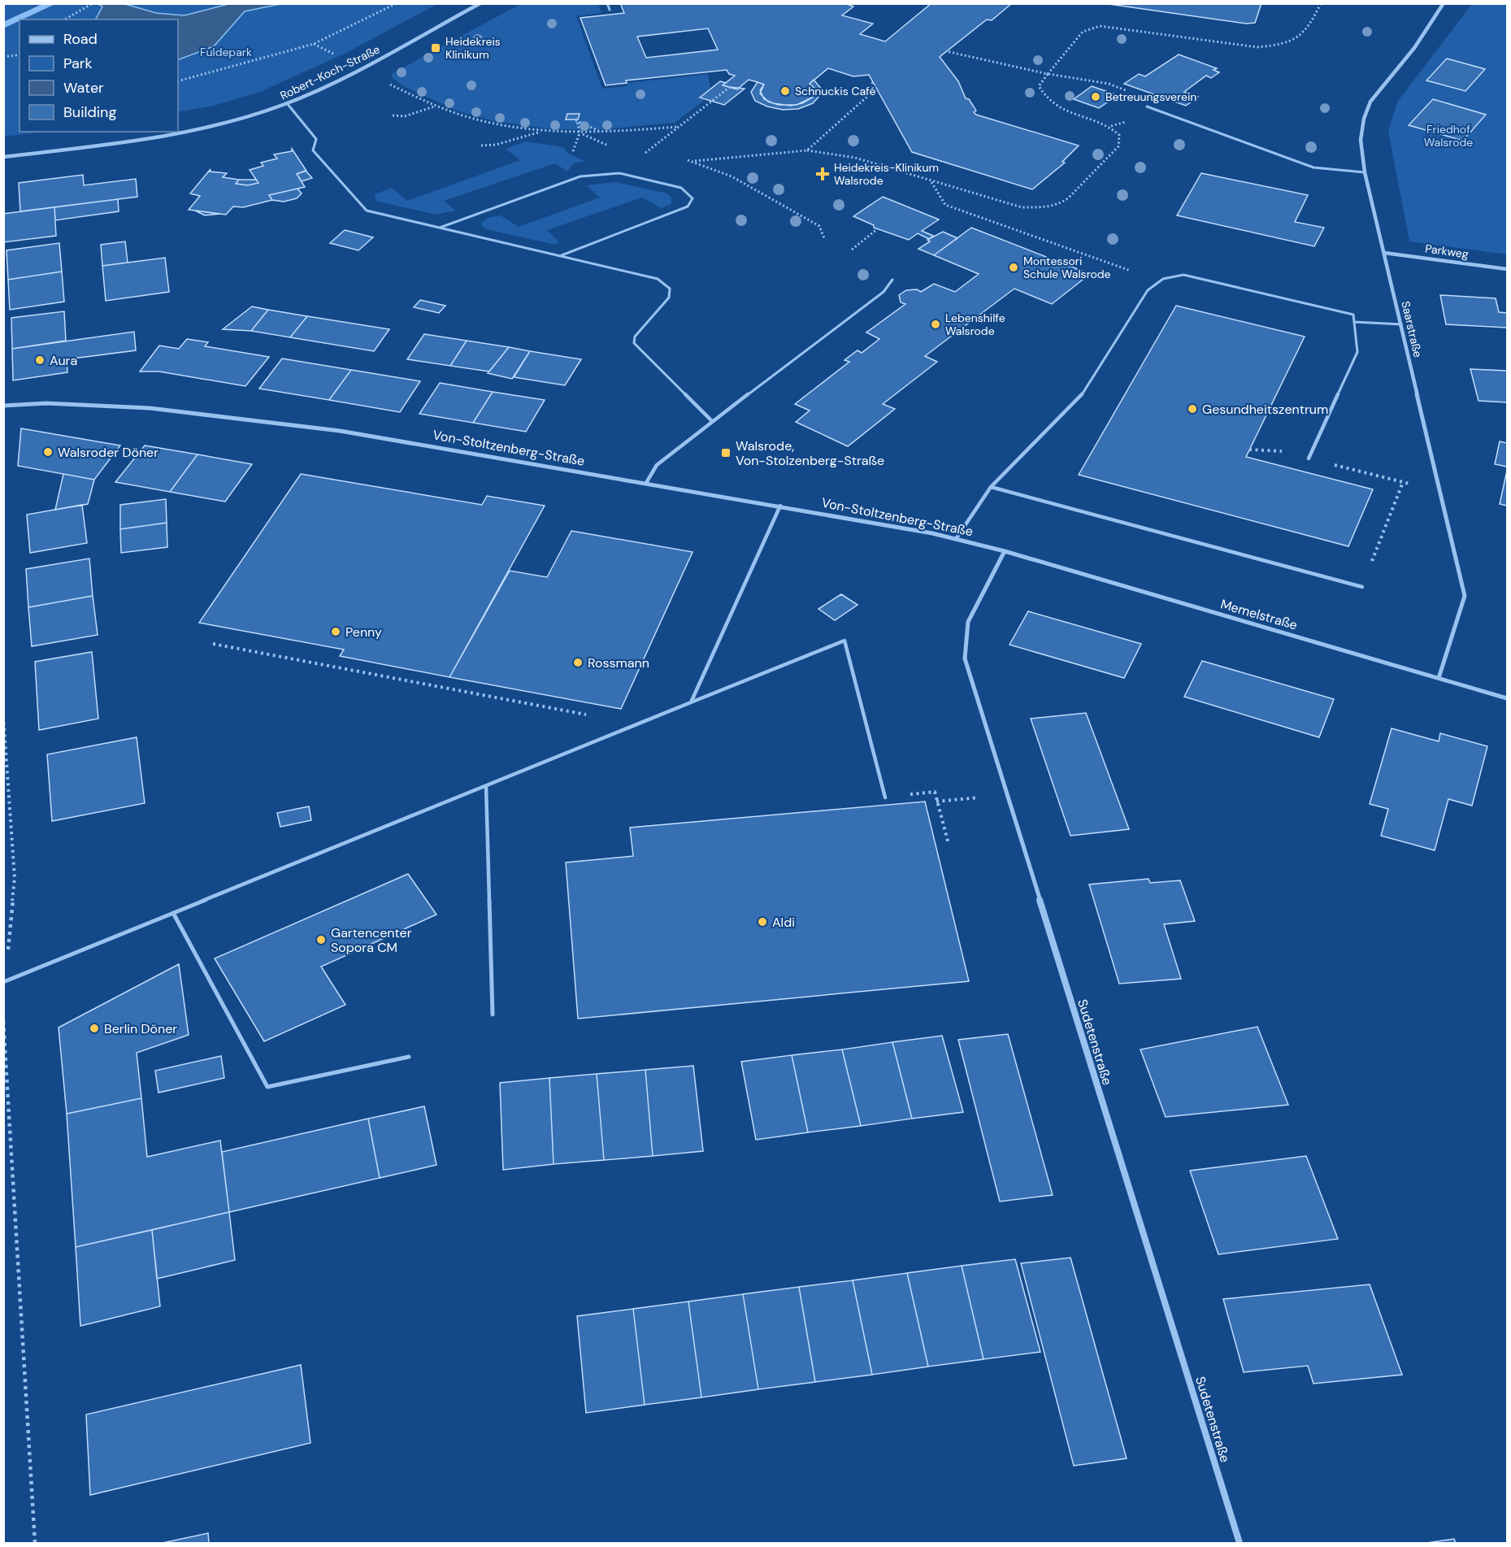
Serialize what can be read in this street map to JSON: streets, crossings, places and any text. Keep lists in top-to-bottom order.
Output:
{
  "streets": {
    "street": [
      "Robert-Koch-Straße",
      "Parkweg",
      "Saarstraße",
      "Von-Stoltzenberg-Straße",
      "Memelstraße",
      "Sudetenstraße"
    ]
  },
  "crossings": [
    ["Parkweg", "Saarstraße"],
    ["Saarstraße", "Memelstraße"],
    ["Von-Stoltzenberg-Straße", "Memelstraße"],
    ["Von-Stoltzenberg-Straße", "Sudetenstraße"],
    ["Memelstraße", "Sudetenstraße"]
  ],
  "parks": ["Fuldepark", "Friedhof Walsrode"],
  "places": {
    "transit": ["Heidekreis Klinikum", "Walsrode, Von-Stolzenberg-Straße"],
    "other": [
      "Schnuckis Café",
      "Betreuungsverein",
      "Montessori Schule Walsrode",
      "Lebenshilfe Walsrode",
      "Aura",
      "Gesundheitszentrum",
      "Walsroder Döner",
      "Penny",
      "Rossmann",
      "Aldi",
      "Gartencenter Sopora CM",
      "Berlin Döner"
    ],
    "health": ["Heidekreis-Klinikum Walsrode"]
  },
  "legend": [
    "Road",
    "Park",
    "Water",
    "Building"
  ]
}
